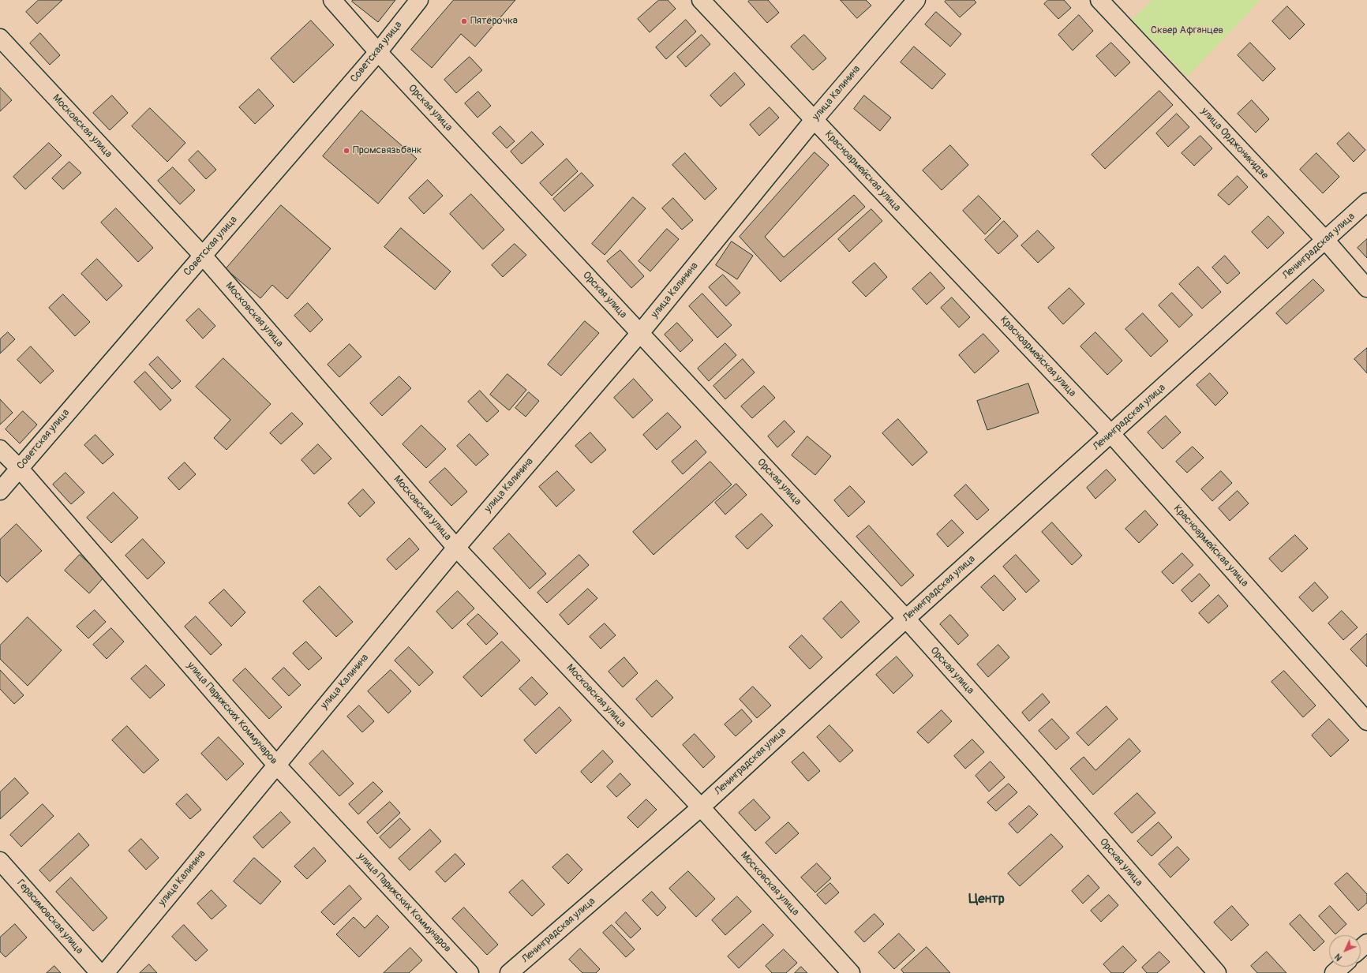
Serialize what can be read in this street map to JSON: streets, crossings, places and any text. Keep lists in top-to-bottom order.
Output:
{
  "streets": {
    "street": [
      "Советская улица",
      "улица Калинина",
      "Орская улица",
      "Московская улица",
      "улица Орджоникидзе",
      "Красноармейская улица",
      "Ленинградская улица",
      "улица Парижских Коммунаров",
      "Герасимовская улица"
    ]
  },
  "crossings": [
    ["Советская улица", "Орская улица"],
    ["Советская улица", "Московская улица"],
    ["Советская улица", "улица Парижских Коммунаров"],
    ["улица Калинина", "Орская улица"],
    ["улица Калинина", "Московская улица"],
    ["улица Калинина", "Красноармейская улица"],
    ["улица Калинина", "улица Парижских Коммунаров"],
    ["Орская улица", "Ленинградская улица"],
    ["Московская улица", "Ленинградская улица"],
    ["улица Орджоникидзе", "Ленинградская улица"],
    ["Красноармейская улица", "Ленинградская улица"]
  ],
  "districts": ["Центр"],
  "parks": ["Сквер Афганцев"],
  "places": ["Пятёрочка", "Промсвязьбанк"],
  "north": "bottom left"
}
